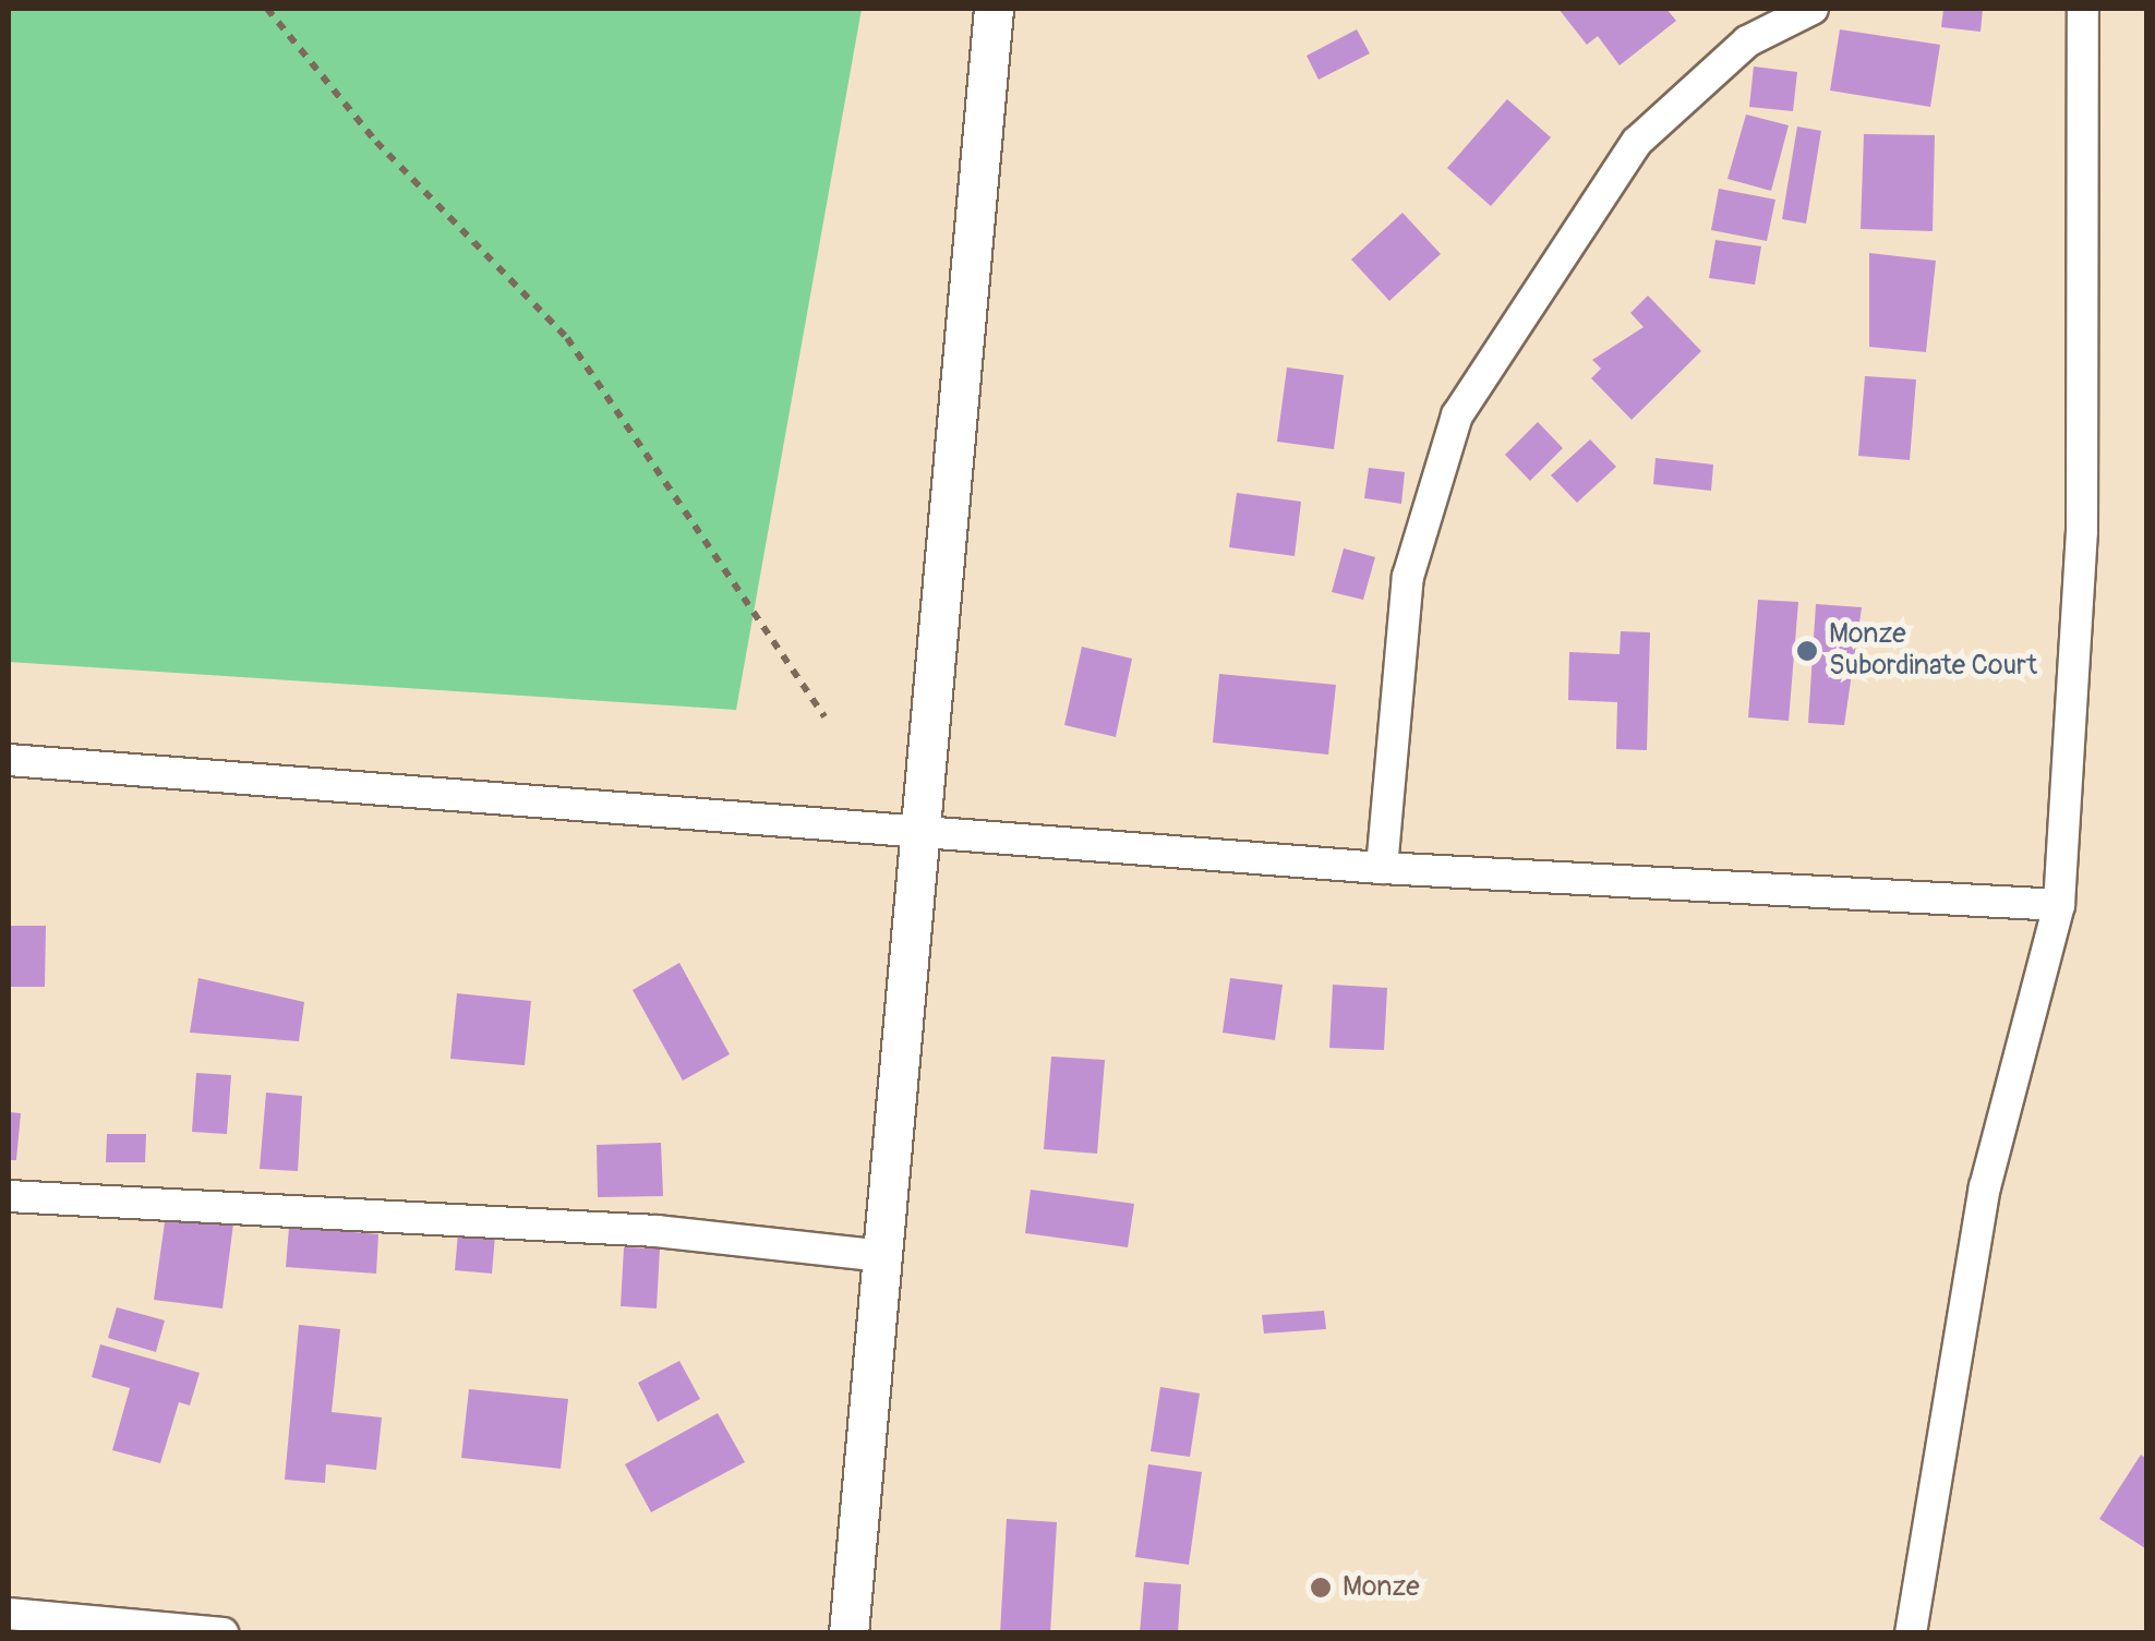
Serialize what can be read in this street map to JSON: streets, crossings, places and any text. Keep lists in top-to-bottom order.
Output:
{
  "places": ["Monze Subordinate Court", "Monze"]
}
